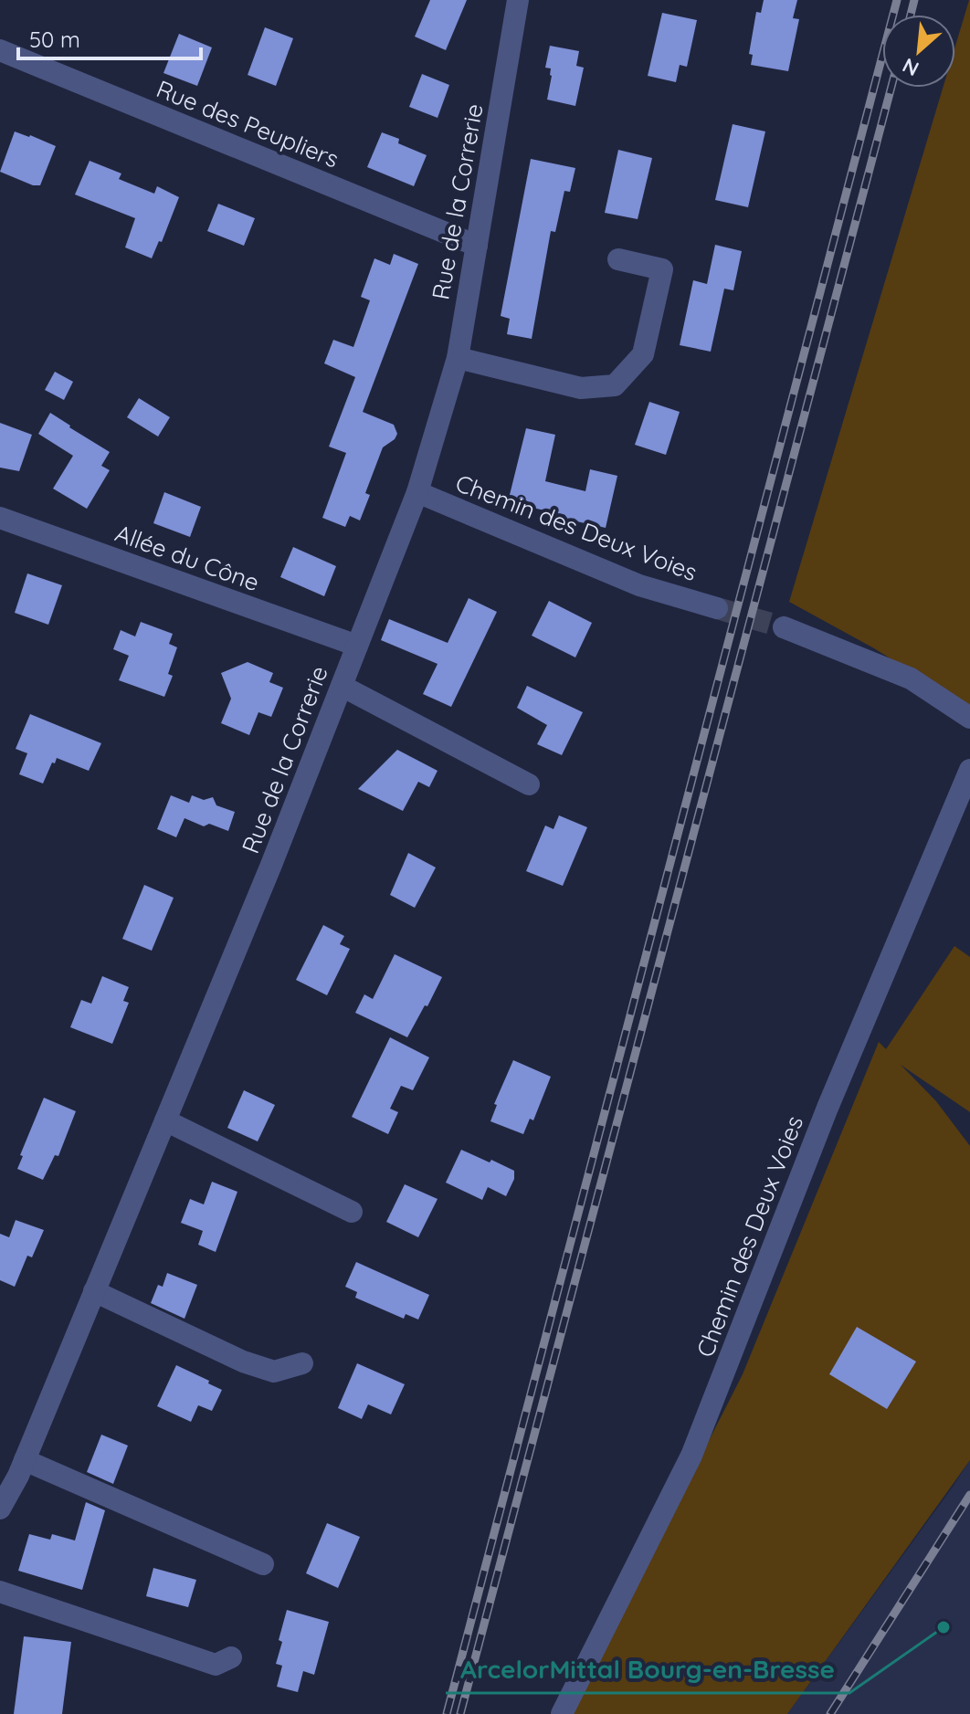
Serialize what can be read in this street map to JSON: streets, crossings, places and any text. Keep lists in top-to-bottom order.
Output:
{
  "streets": {
    "street": [
      "Rue des Peupliers",
      "Rue de la Correrie",
      "Chemin des Deux Voies",
      "Allée du Cône"
    ]
  },
  "crossings": [
    ["Rue des Peupliers", "Rue de la Correrie"],
    ["Rue de la Correrie", "Chemin des Deux Voies"],
    ["Rue de la Correrie", "Allée du Cône"]
  ],
  "places": ["ArcelorMittal Bourg-en-Bresse"],
  "scale_bar": "50 m",
  "north": "bottom left"
}
